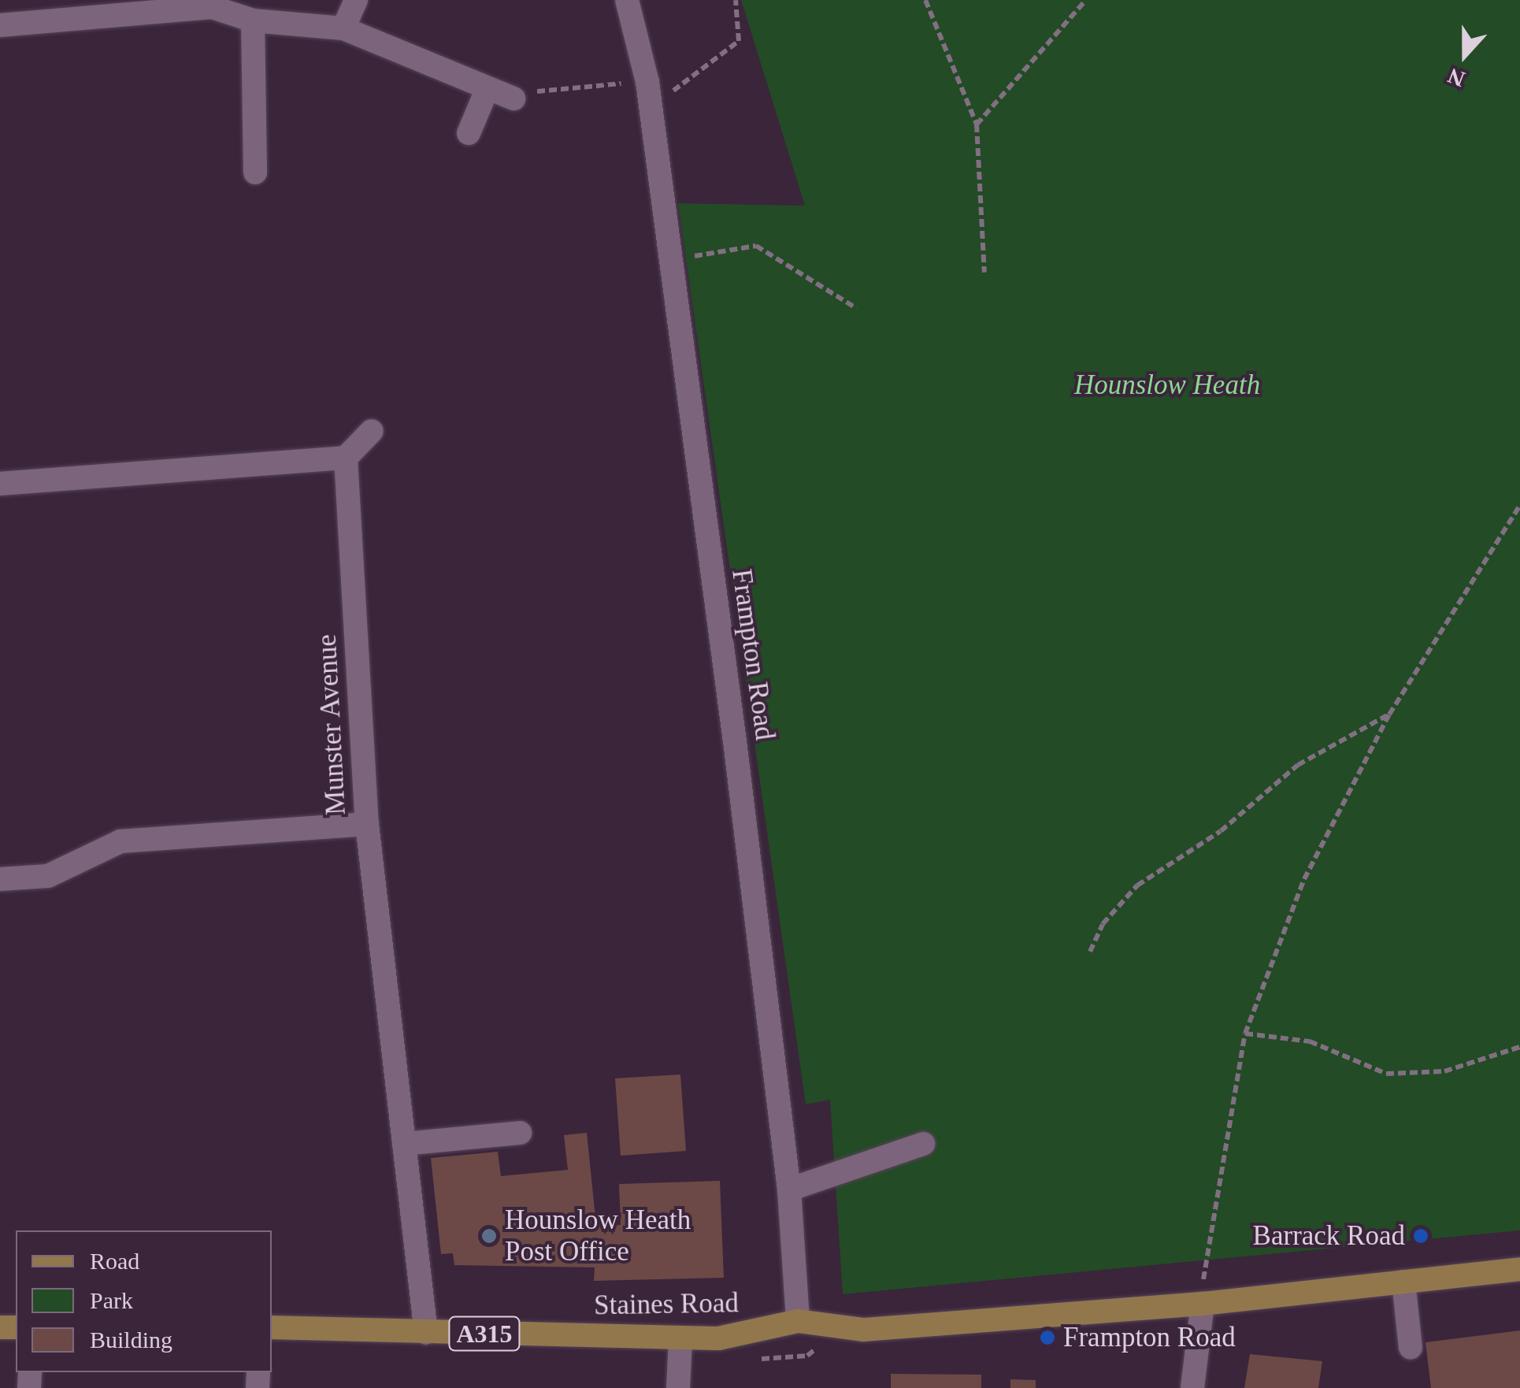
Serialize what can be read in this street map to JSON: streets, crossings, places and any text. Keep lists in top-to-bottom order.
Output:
{
  "streets": {
    "main road": ["Staines Road", "A315"],
    "street": ["Frampton Road", "Munster Avenue"]
  },
  "crossings": [
    ["Frampton Road", "Staines Road"],
    ["Munster Avenue", "Staines Road"],
    ["Staines Road", "A315"]
  ],
  "parks": ["Hounslow Heath"],
  "places": ["Hounslow Heath Post Office", "Barrack Road", "Frampton Road"],
  "legend": ["Road", "Park", "Building"],
  "north": "bottom"
}
